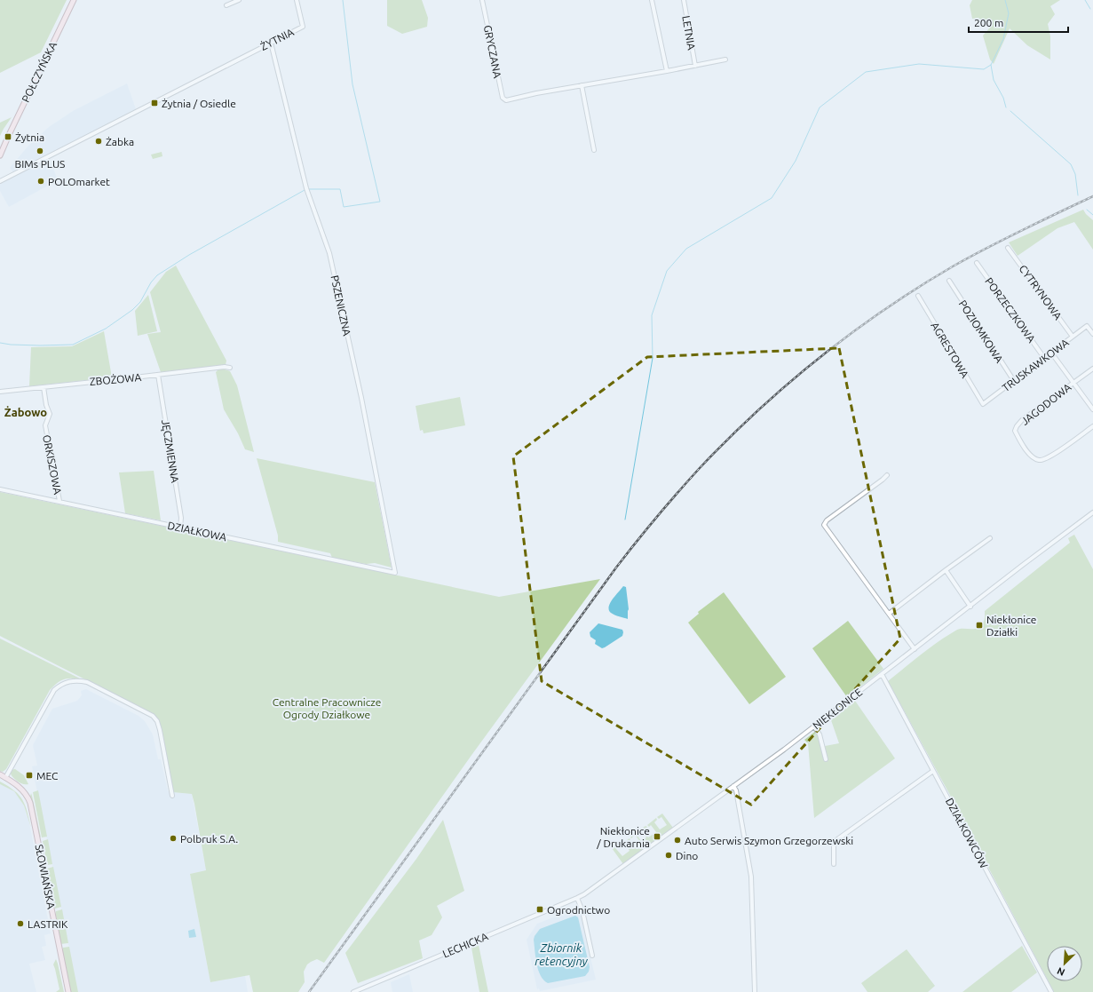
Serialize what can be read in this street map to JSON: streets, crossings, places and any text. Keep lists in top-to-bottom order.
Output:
{
  "streets": {
    "main road": ["POŁCZYŃSKA", "SŁOWIAŃSKA"],
    "street": [
      "LETNIA",
      "ŻYTNIA",
      "GRYCZANA",
      "CYTRYNOWA",
      "PSZENICZNA",
      "PORZECZKOWA",
      "POZIOMKOWA",
      "AGRESTOWA",
      "TRUSKAWKOWA",
      "ZBOŻOWA",
      "JAGODOWA",
      "JĘCZMIENNA",
      "ORKISZOWA",
      "DZIAŁKOWA",
      "NIEKŁONICE",
      "DZIAŁKOWCÓW",
      "LECHICKA"
    ]
  },
  "crossings": [
    ["ŻYTNIA", "PSZENICZNA"],
    ["CYTRYNOWA", "TRUSKAWKOWA"],
    ["PSZENICZNA", "DZIAŁKOWA"],
    ["PORZECZKOWA", "TRUSKAWKOWA"],
    ["POZIOMKOWA", "TRUSKAWKOWA"],
    ["AGRESTOWA", "TRUSKAWKOWA"],
    ["ZBOŻOWA", "JĘCZMIENNA"],
    ["ZBOŻOWA", "ORKISZOWA"],
    ["JĘCZMIENNA", "DZIAŁKOWA"],
    ["ORKISZOWA", "DZIAŁKOWA"],
    ["NIEKŁONICE", "DZIAŁKOWCÓW"],
    ["NIEKŁONICE", "LECHICKA"]
  ],
  "districts": ["Żabowo"],
  "water": ["Zbiornik retencyjny"],
  "parks": ["Centralne Pracownicze Ogrody Działkowe"],
  "places": {
    "transit": [
      "Żytnia / Osiedle",
      "Żytnia",
      "Niekłonice Działki",
      "MEC",
      "Niekłonice / Drukarnia",
      "Ogrodnictwo"
    ],
    "other": [
      "Żabka",
      "BIMs PLUS",
      "POLOmarket",
      "Polbruk S.A.",
      "Auto Serwis Szymon Grzegorzewski",
      "Dino",
      "LASTRIK"
    ]
  },
  "scale_bar": "200 m",
  "north": "bottom left"
}
